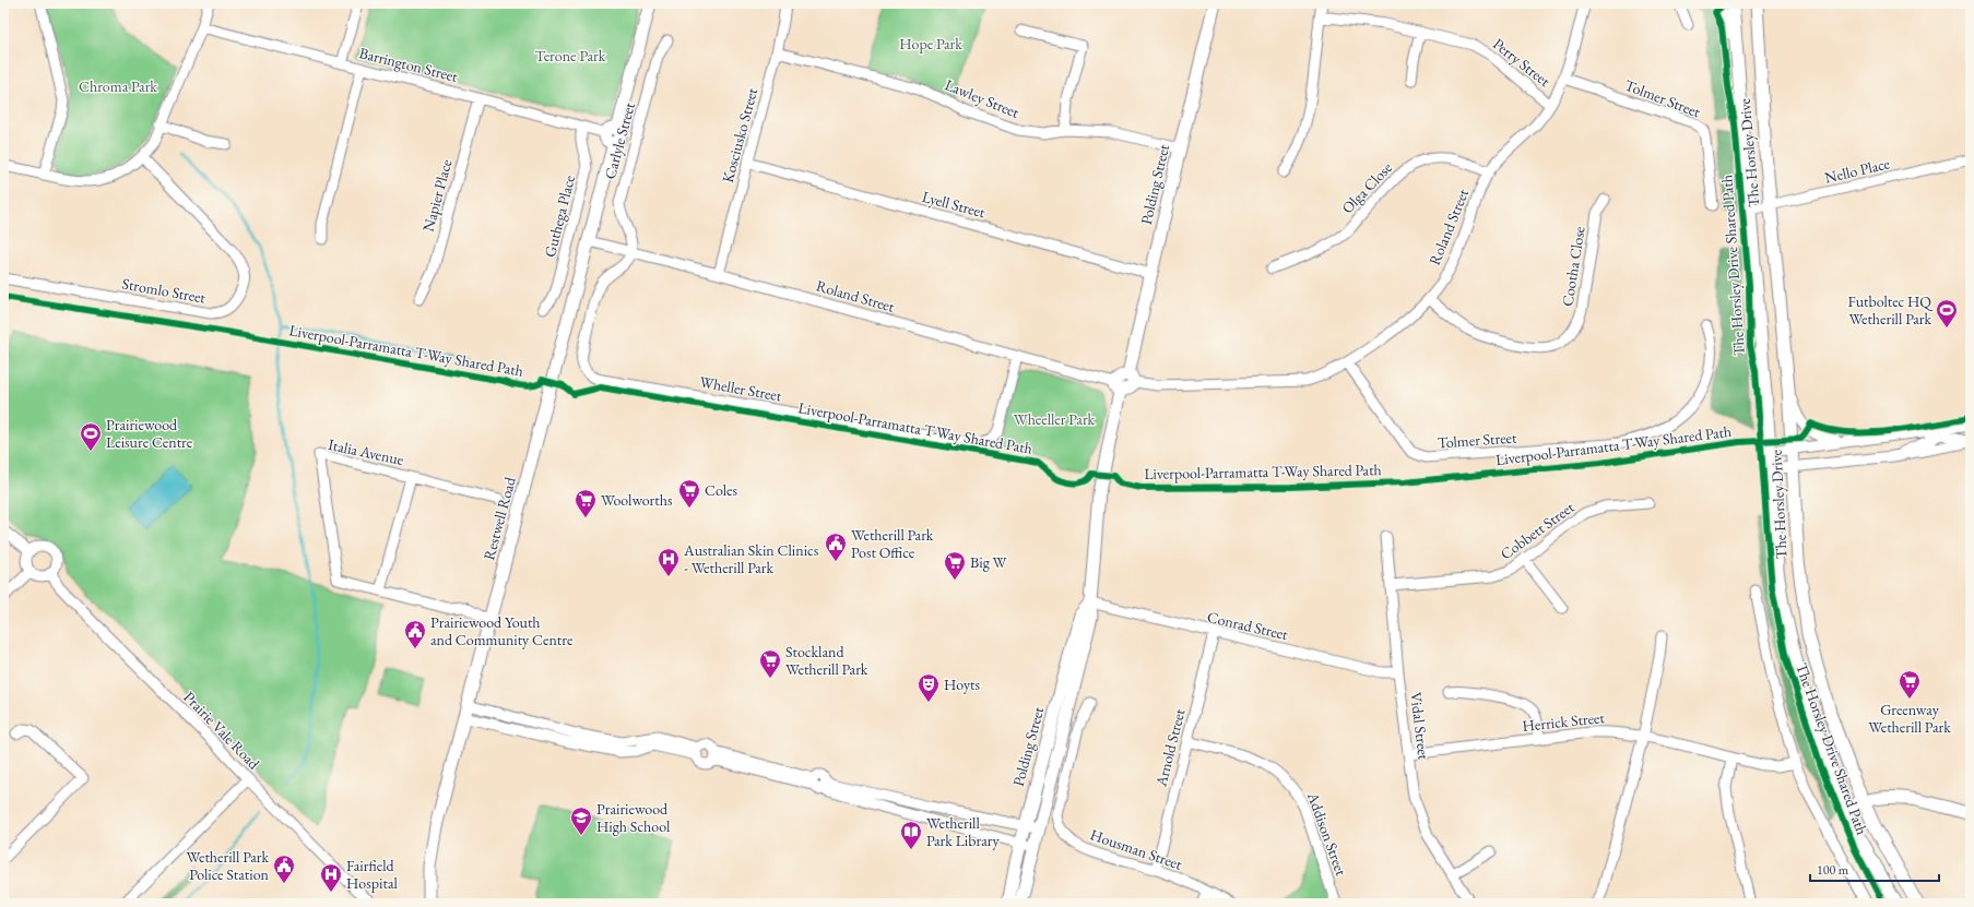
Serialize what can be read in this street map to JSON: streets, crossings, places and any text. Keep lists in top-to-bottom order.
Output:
{
  "streets": {
    "main road": ["The Horsley Drive", "Polding Street", "Restwell Road"],
    "street": [
      "Perry Street",
      "Barrington Street",
      "Lawley Street",
      "Tolmer Street",
      "Kosciusko Street",
      "Carlyle Street",
      "Nello Place",
      "Olga Close",
      "Napier Place",
      "Lyell Street",
      "Guthega Place",
      "Roland Street",
      "Cootha Close",
      "Stromlo Street",
      "Wheller Street",
      "Italia Avenue",
      "Cobbett Street",
      "Conrad Street",
      "Herrick Street",
      "Vidal Street",
      "Prairie Vale Road",
      "Arnold Street",
      "Addison Street",
      "Housman Street"
    ],
    "cycle path": ["The Horsley Drive Shared Path", "Liverpool-Parramatta T-Way Shared Path"]
  },
  "crossings": [
    ["Perry Street", "Roland Street"],
    ["Barrington Street", "Napier Place"],
    ["Barrington Street", "Guthega Place"],
    ["Barrington Street", "Restwell Road"],
    ["Lawley Street", "Kosciusko Street"],
    ["Lawley Street", "Polding Street"],
    ["Tolmer Street", "Roland Street"],
    ["Kosciusko Street", "Lyell Street"],
    ["Kosciusko Street", "Roland Street"],
    ["Carlyle Street", "Roland Street"],
    ["Carlyle Street", "Wheller Street"],
    ["The Horsley Drive", "Nello Place"],
    ["Polding Street", "Lyell Street"],
    ["Polding Street", "Roland Street"],
    ["Polding Street", "Conrad Street"],
    ["Olga Close", "Roland Street"],
    ["Roland Street", "Cootha Close"],
    ["Roland Street", "Wheller Street"],
    ["Roland Street", "Restwell Road"],
    ["Cobbett Street", "Vidal Street"],
    ["Conrad Street", "Vidal Street"],
    ["Conrad Street", "Arnold Street"],
    ["Herrick Street", "Vidal Street"],
    ["Arnold Street", "Addison Street"],
    ["Arnold Street", "Housman Street"]
  ],
  "parks": [
    "Hope Park",
    "Terone Park",
    "Chroma Park",
    "Wheeller Park"
  ],
  "places": {
    "sports": ["Futboltec HQ Wetherill Park", "Prairiewood Leisure Centre"],
    "supermarket": [
      "Coles",
      "Woolworths",
      "Big W",
      "Stockland Wetherill Park",
      "Greenway Wetherill Park"
    ],
    "public building": ["Wetherill Park Post Office", "Prairiewood Youth and Community Centre", "Wetherill Park Police Station"],
    "hospital": ["Australian Skin Clinics - Wetherill Park", "Fairfield Hospital"],
    "theatre": ["Hoyts"],
    "school or university": ["Prairiewood High School"],
    "library": ["Wetherill Park Library"]
  },
  "scale_bar": "100 m"
}
